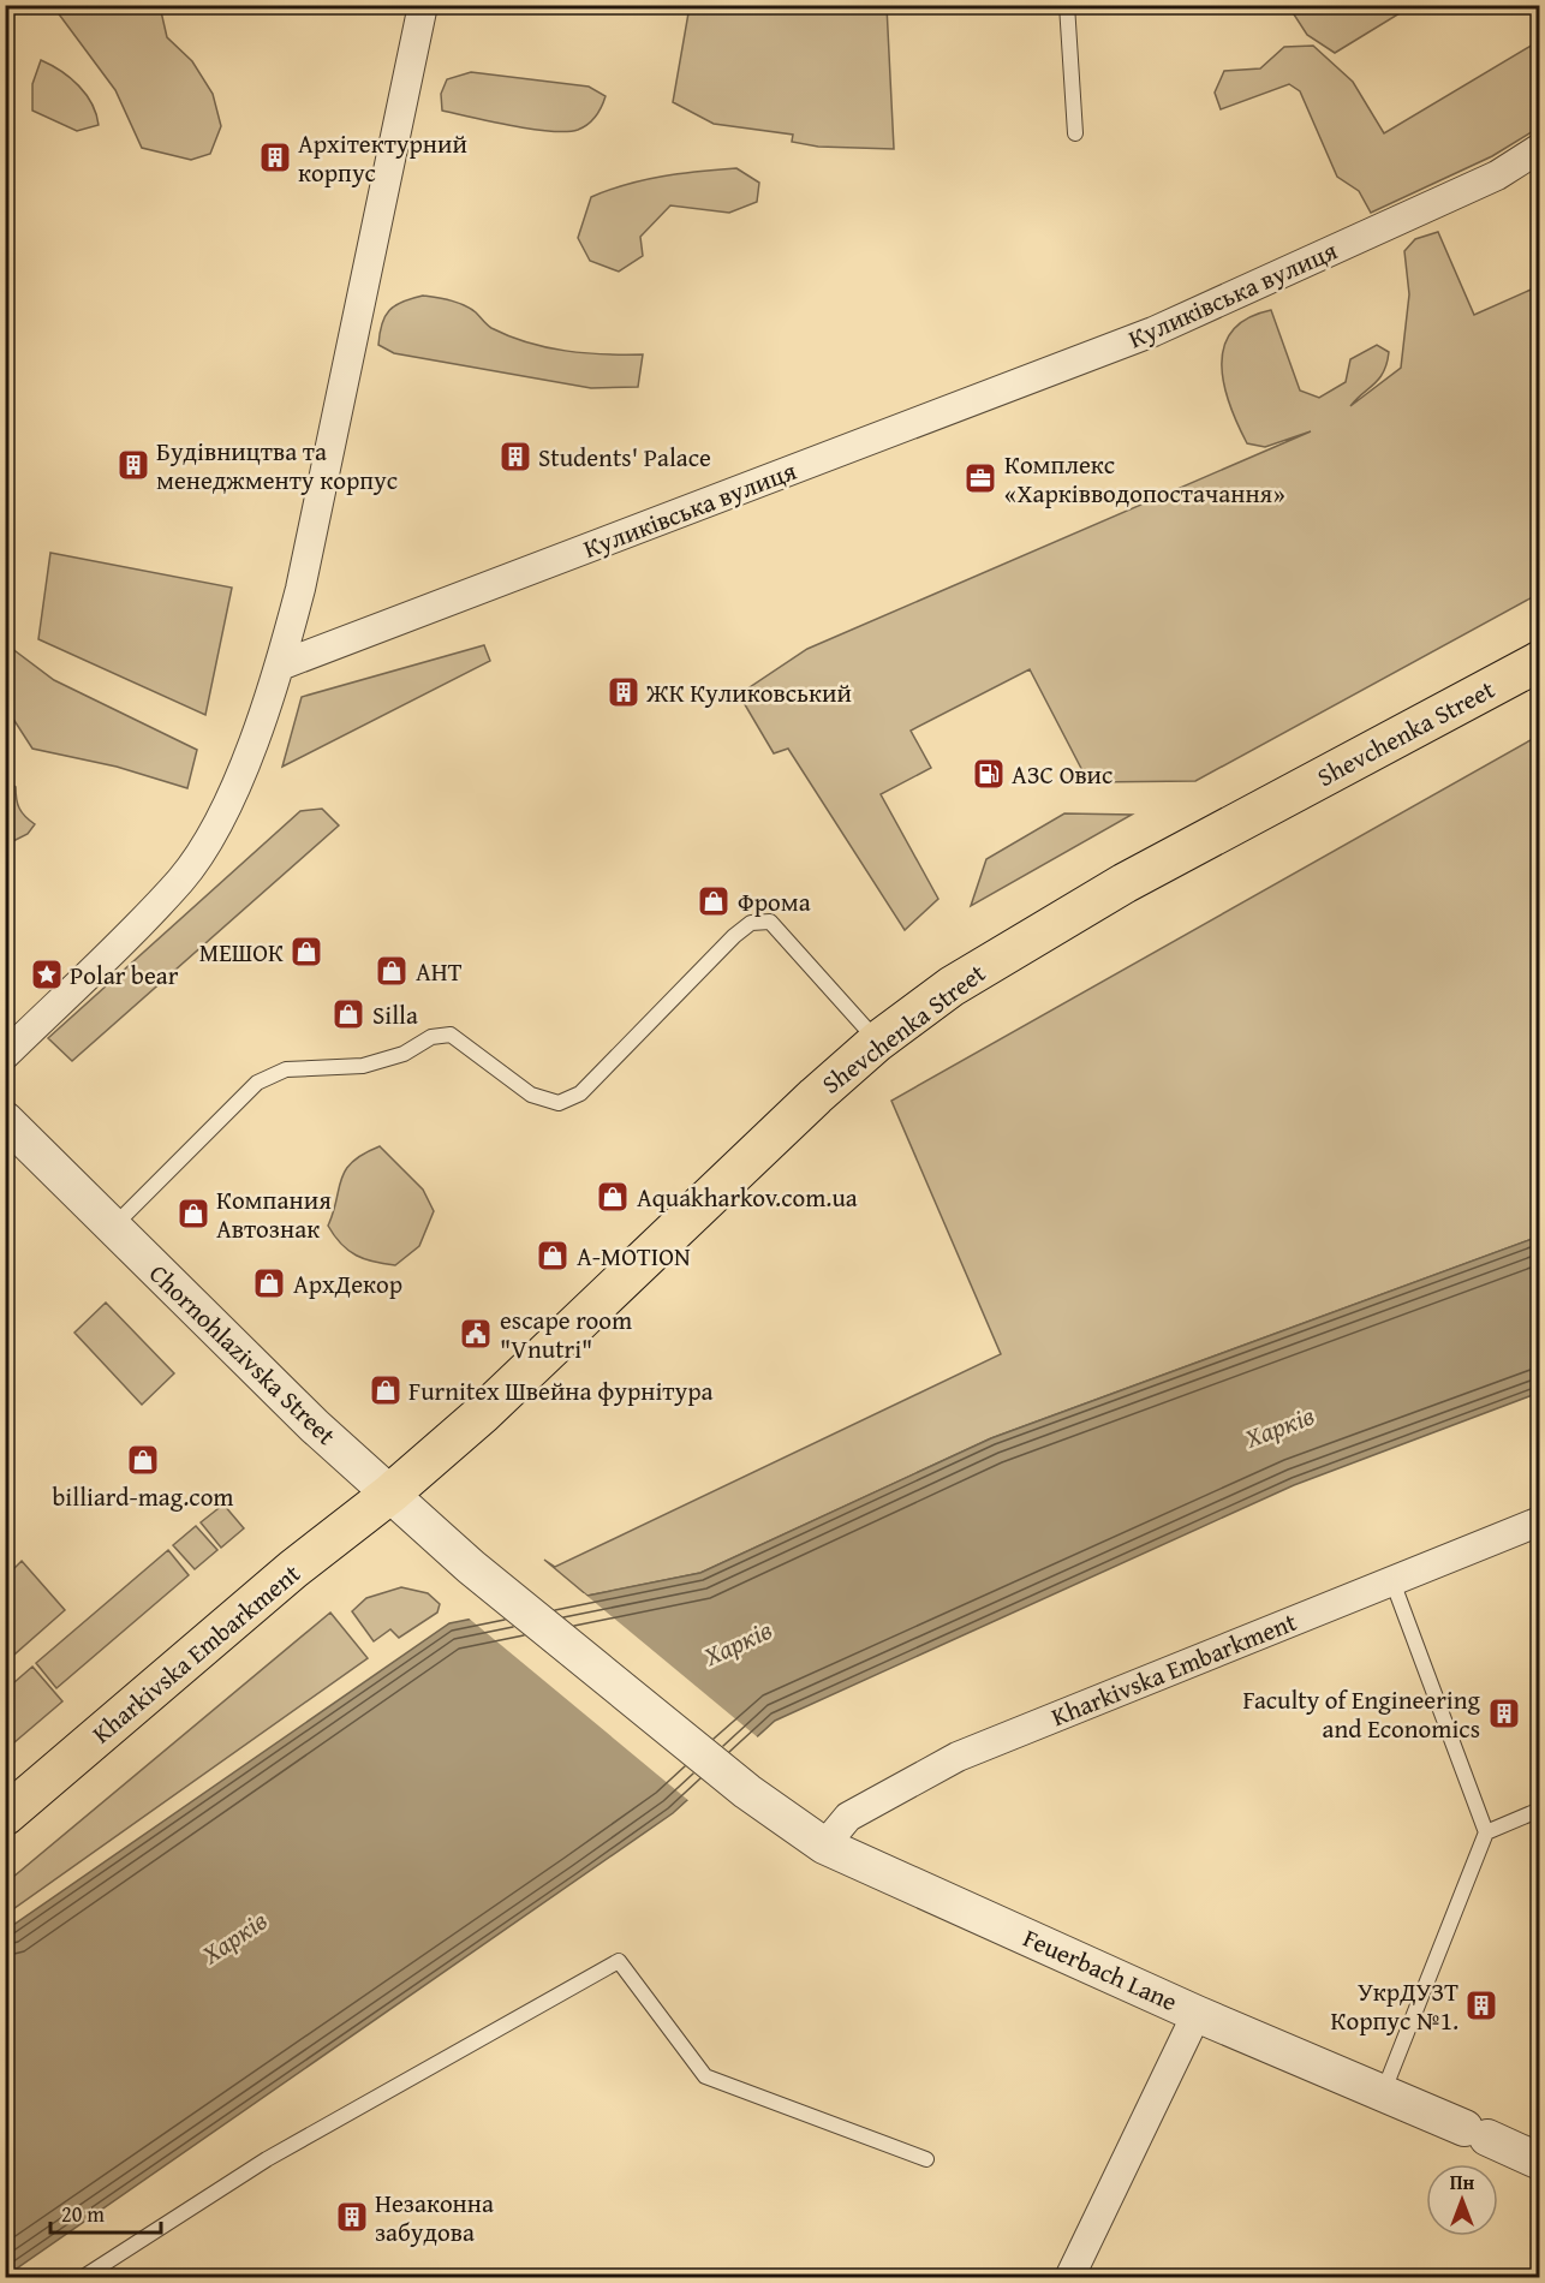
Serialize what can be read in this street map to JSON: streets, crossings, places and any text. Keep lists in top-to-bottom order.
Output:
{
  "streets": {
    "main road": ["Shevchenka Street", "Kharkivska Embarkment"],
    "street": ["Куликівська вулиця", "Chornohlazivska Street", "Feuerbach Lane"]
  },
  "crossings": [
    ["Shevchenka Street", "Chornohlazivska Street"],
    ["Shevchenka Street", "Kharkivska Embarkment"],
    ["Chornohlazivska Street", "Kharkivska Embarkment"],
    ["Chornohlazivska Street", "Feuerbach Lane"],
    ["Kharkivska Embarkment", "Feuerbach Lane"]
  ],
  "water": ["Харків"],
  "places": {
    "building": [
      "Архітектурний корпус",
      "Students' Palace",
      "Будівництва та менеджменту корпус",
      "ЖК Куликовський",
      "Faculty of Engineering and Economics",
      "УкрДУЗТ Корпус №1.",
      "Незаконна забудова"
    ],
    "office": ["Комплекс «Харківводопостачання»"],
    "fuel station": ["АЗС Овис"],
    "shop": [
      "Фрома",
      "МЕШОК",
      "АНТ",
      "Silla",
      "Aquakharkov.com.ua",
      "Компания Автознак",
      "A-MOTION",
      "АрхДекор",
      "Furnitex Швейна фурнітура",
      "billiard-mag.com"
    ],
    "place": ["Polar bear"],
    "public building": ["escape room \"Vnutri\""]
  },
  "scale_bar": "20 m",
  "north": "top"
}
